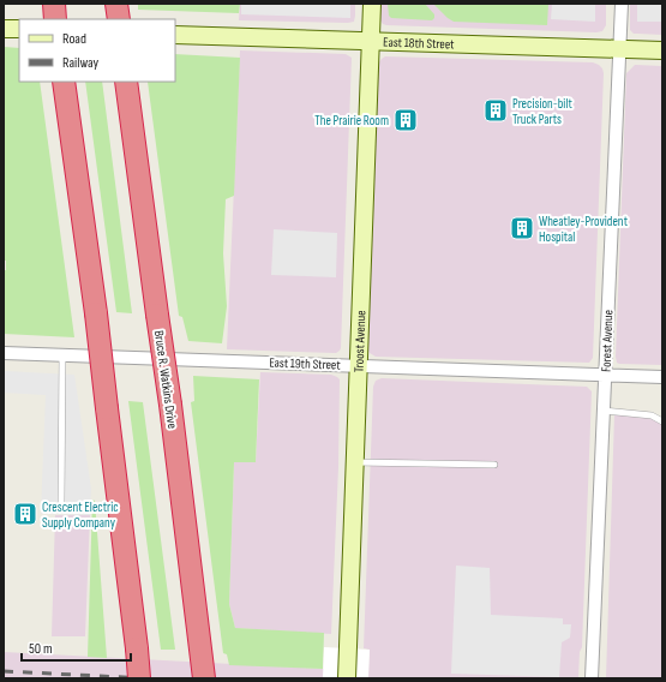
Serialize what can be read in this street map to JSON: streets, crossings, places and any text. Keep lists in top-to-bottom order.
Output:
{
  "streets": {
    "highway": ["Bruce R. Watkins Drive"],
    "main road": ["East 18th Street", "Troost Avenue"],
    "street": ["Forest Avenue", "East 19th Street"]
  },
  "crossings": [
    ["East 18th Street", "Troost Avenue"],
    ["East 18th Street", "Forest Avenue"],
    ["Troost Avenue", "East 19th Street"],
    ["Forest Avenue", "East 19th Street"]
  ],
  "places": {
    "building": [
      "Precision-bilt Truck Parts",
      "The Prairie Room",
      "Wheatley-Provident Hospital",
      "Crescent Electric Supply Company"
    ]
  },
  "legend": ["Road", "Railway"],
  "scale_bar": "50 m"
}
